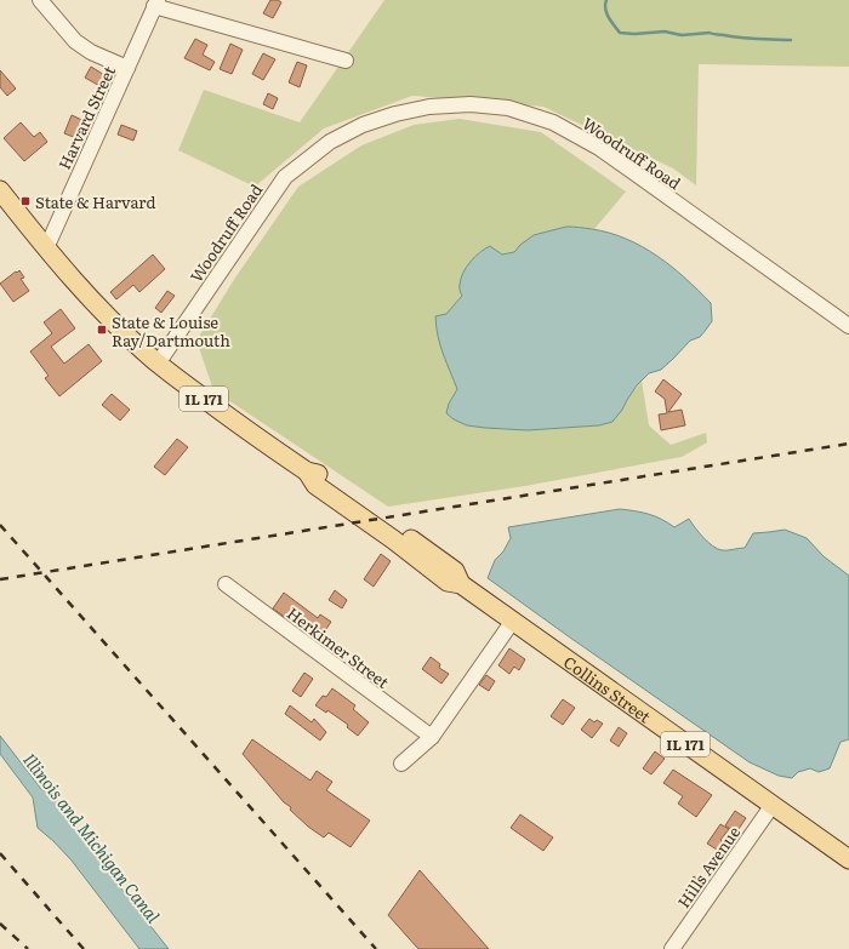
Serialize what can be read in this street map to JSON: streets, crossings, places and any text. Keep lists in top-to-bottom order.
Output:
{
  "streets": {
    "main road": ["IL 171", "Collins Street"],
    "street": [
      "Harvard Street",
      "Woodruff Road",
      "Herkimer Street",
      "Hills Avenue"
    ]
  },
  "crossings": [
    ["Harvard Street", "IL 171"],
    ["Woodruff Road", "IL 171"],
    ["Woodruff Road", "Collins Street"],
    ["IL 171", "Collins Street"],
    ["Collins Street", "Hills Avenue"]
  ],
  "water": ["Illinois and Michigan Canal"],
  "places": {
    "transit": ["State & Harvard", "State & Louise Ray/Dartmouth"]
  }
}
